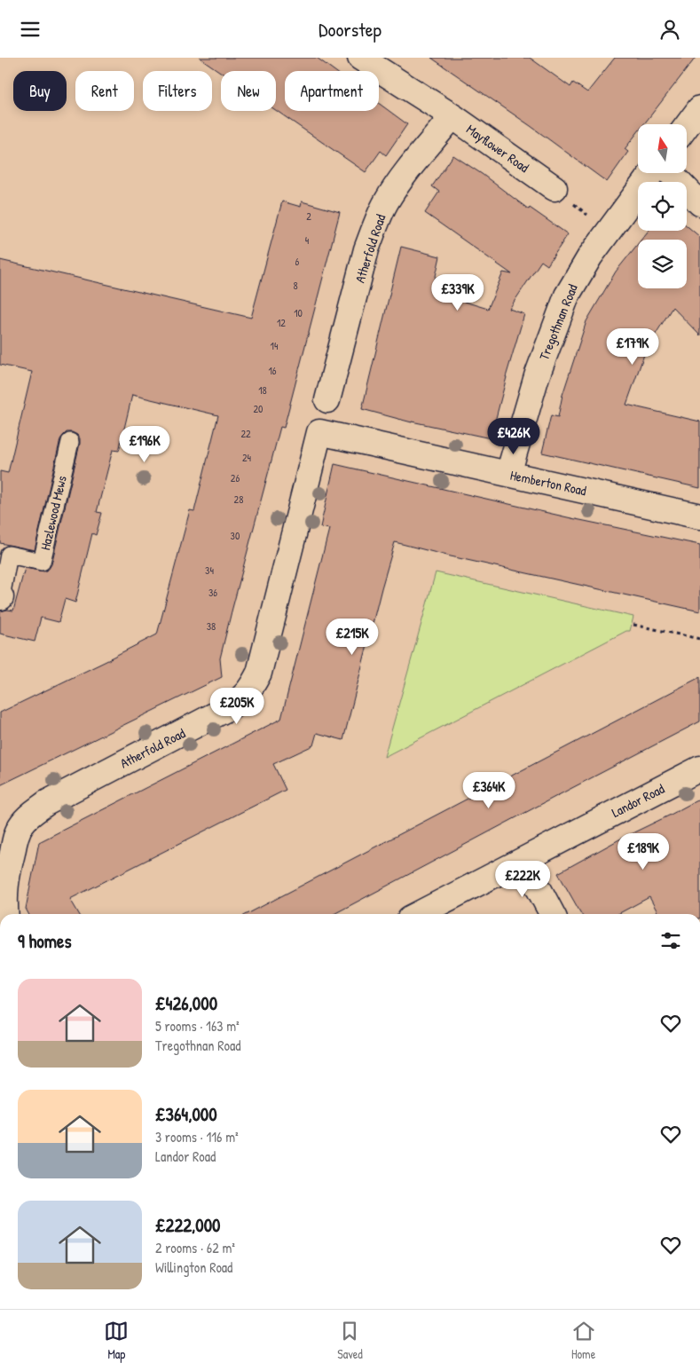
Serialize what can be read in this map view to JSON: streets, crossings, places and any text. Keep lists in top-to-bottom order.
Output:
{
  "streets": {
    "street": [
      "Mayflower Road",
      "Atherfold Road",
      "Tregothnan Road",
      "Hemberton Road",
      "Landor Road"
    ],
    "lane": ["Hazlewood Mews"]
  },
  "crossings": [
    ["Mayflower Road", "Atherfold Road"],
    ["Atherfold Road", "Hemberton Road"],
    ["Tregothnan Road", "Hemberton Road"]
  ],
  "house_numbers": [
    "2",
    "4",
    "6",
    "8",
    "10",
    "12",
    "14",
    "16",
    "18",
    "20",
    "22",
    "24",
    "26",
    "28",
    "30",
    "34",
    "36",
    "38"
  ],
  "north": "top",
  "page": {
    "header": "Doorstep",
    "chip": [
      "Buy",
      "Rent",
      "Filters",
      "New",
      "Apartment"
    ],
    "price": [
      "£339K",
      "£179K",
      "£426K",
      "£196K",
      "£215K",
      "£205K",
      "£364K",
      "£189K",
      "£222K"
    ],
    "heading": "9 homes",
    "list": [
      {
        "name": "£426,000",
        "note": "5 rooms · 163 m² · Tregothnan Road"
      },
      {
        "name": "£364,000",
        "note": "3 rooms · 116 m² · Landor Road"
      },
      {
        "name": "£222,000",
        "note": "2 rooms · 62 m² · Willington Road"
      }
    ],
    "tabs": ["Map", "Saved", "Home"]
  }
}
